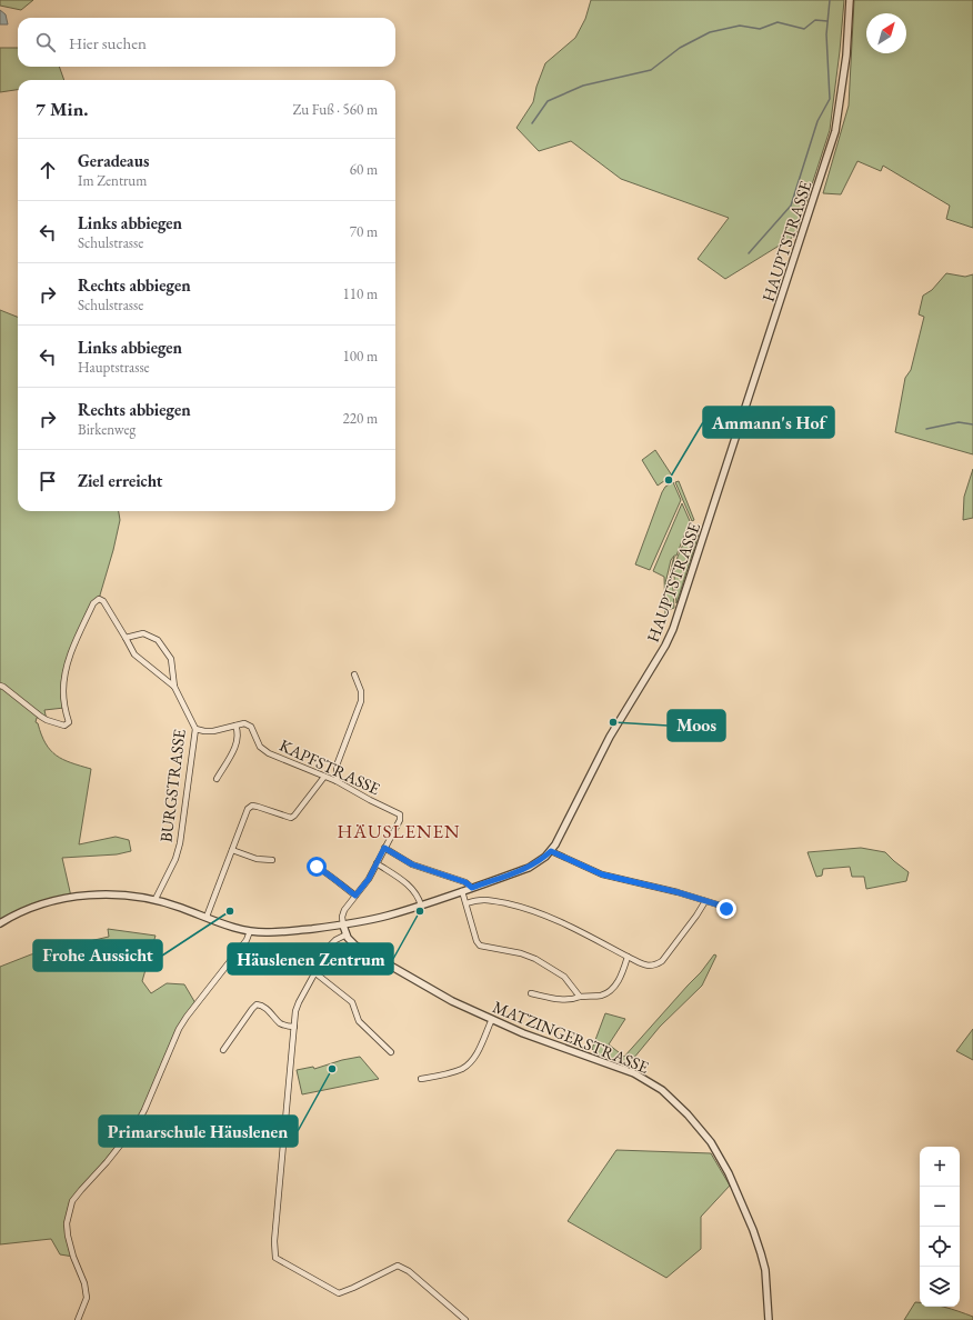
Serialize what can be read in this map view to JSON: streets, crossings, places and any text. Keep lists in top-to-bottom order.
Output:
{
  "streets": {
    "street": [
      "HAUPTSTRASSE",
      "KAPFSTRASSE",
      "BURGSTRASSE",
      "MATZINGERSTRASSE"
    ]
  },
  "crossings": [
    ["HAUPTSTRASSE", "BURGSTRASSE"],
    ["HAUPTSTRASSE", "MATZINGERSTRASSE"]
  ],
  "districts": ["HÄUSLENEN"],
  "places": [
    "Ammann's Hof",
    "Moos",
    "Frohe Aussicht",
    "Häuslenen Zentrum",
    "Primarschule Häuslenen"
  ],
  "north": "top right",
  "page": {
    "search": "Hier suchen",
    "heading": ["7 Min.", "Zu Fuß · 560 m"],
    "list": [
      ["Geradeaus", "Im Zentrum", "60 m"],
      ["Links abbiegen", "Schulstrasse", "70 m"],
      ["Rechts abbiegen", "Schulstrasse", "110 m"],
      ["Links abbiegen", "Hauptstrasse", "100 m"],
      ["Rechts abbiegen", "Birkenweg", "220 m"],
      "Ziel erreicht"
    ],
    "map_buttons": ["+", "−"]
  }
}
